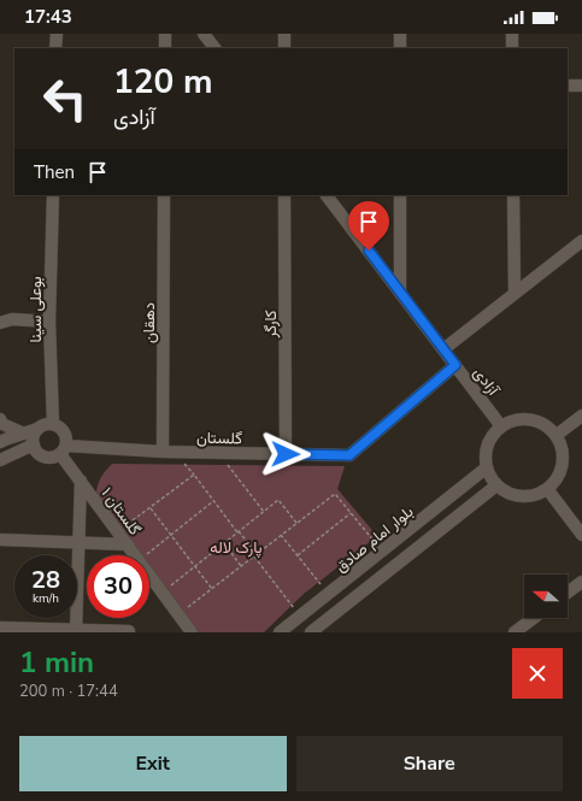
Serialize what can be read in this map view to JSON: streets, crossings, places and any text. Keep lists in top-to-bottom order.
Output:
{
  "streets": {
    "street": [
      "بوعلی سینا",
      "دهقان",
      "کارگر",
      "آزادی",
      "گلستان",
      "گلستان ۱",
      "بلوار امام صادق"
    ]
  },
  "crossings": [
    ["بوعلی سینا", "گلستان"],
    ["بوعلی سینا", "گلستان ۱"],
    ["دهقان", "گلستان"],
    ["کارگر", "گلستان"],
    ["آزادی", "گلستان"],
    ["آزادی", "بلوار امام صادق"],
    ["گلستان", "گلستان ۱"]
  ],
  "parks": ["پارک لاله"],
  "north": "left",
  "page": {
    "status": "17:43",
    "turn": ["120 m", "آزادی"],
    "then": "Then",
    "speed": "28 km/h",
    "limit": "30",
    "heading": ["1 min", "200 m · 17:44"],
    "buttons": ["Exit", "Share"]
  }
}
